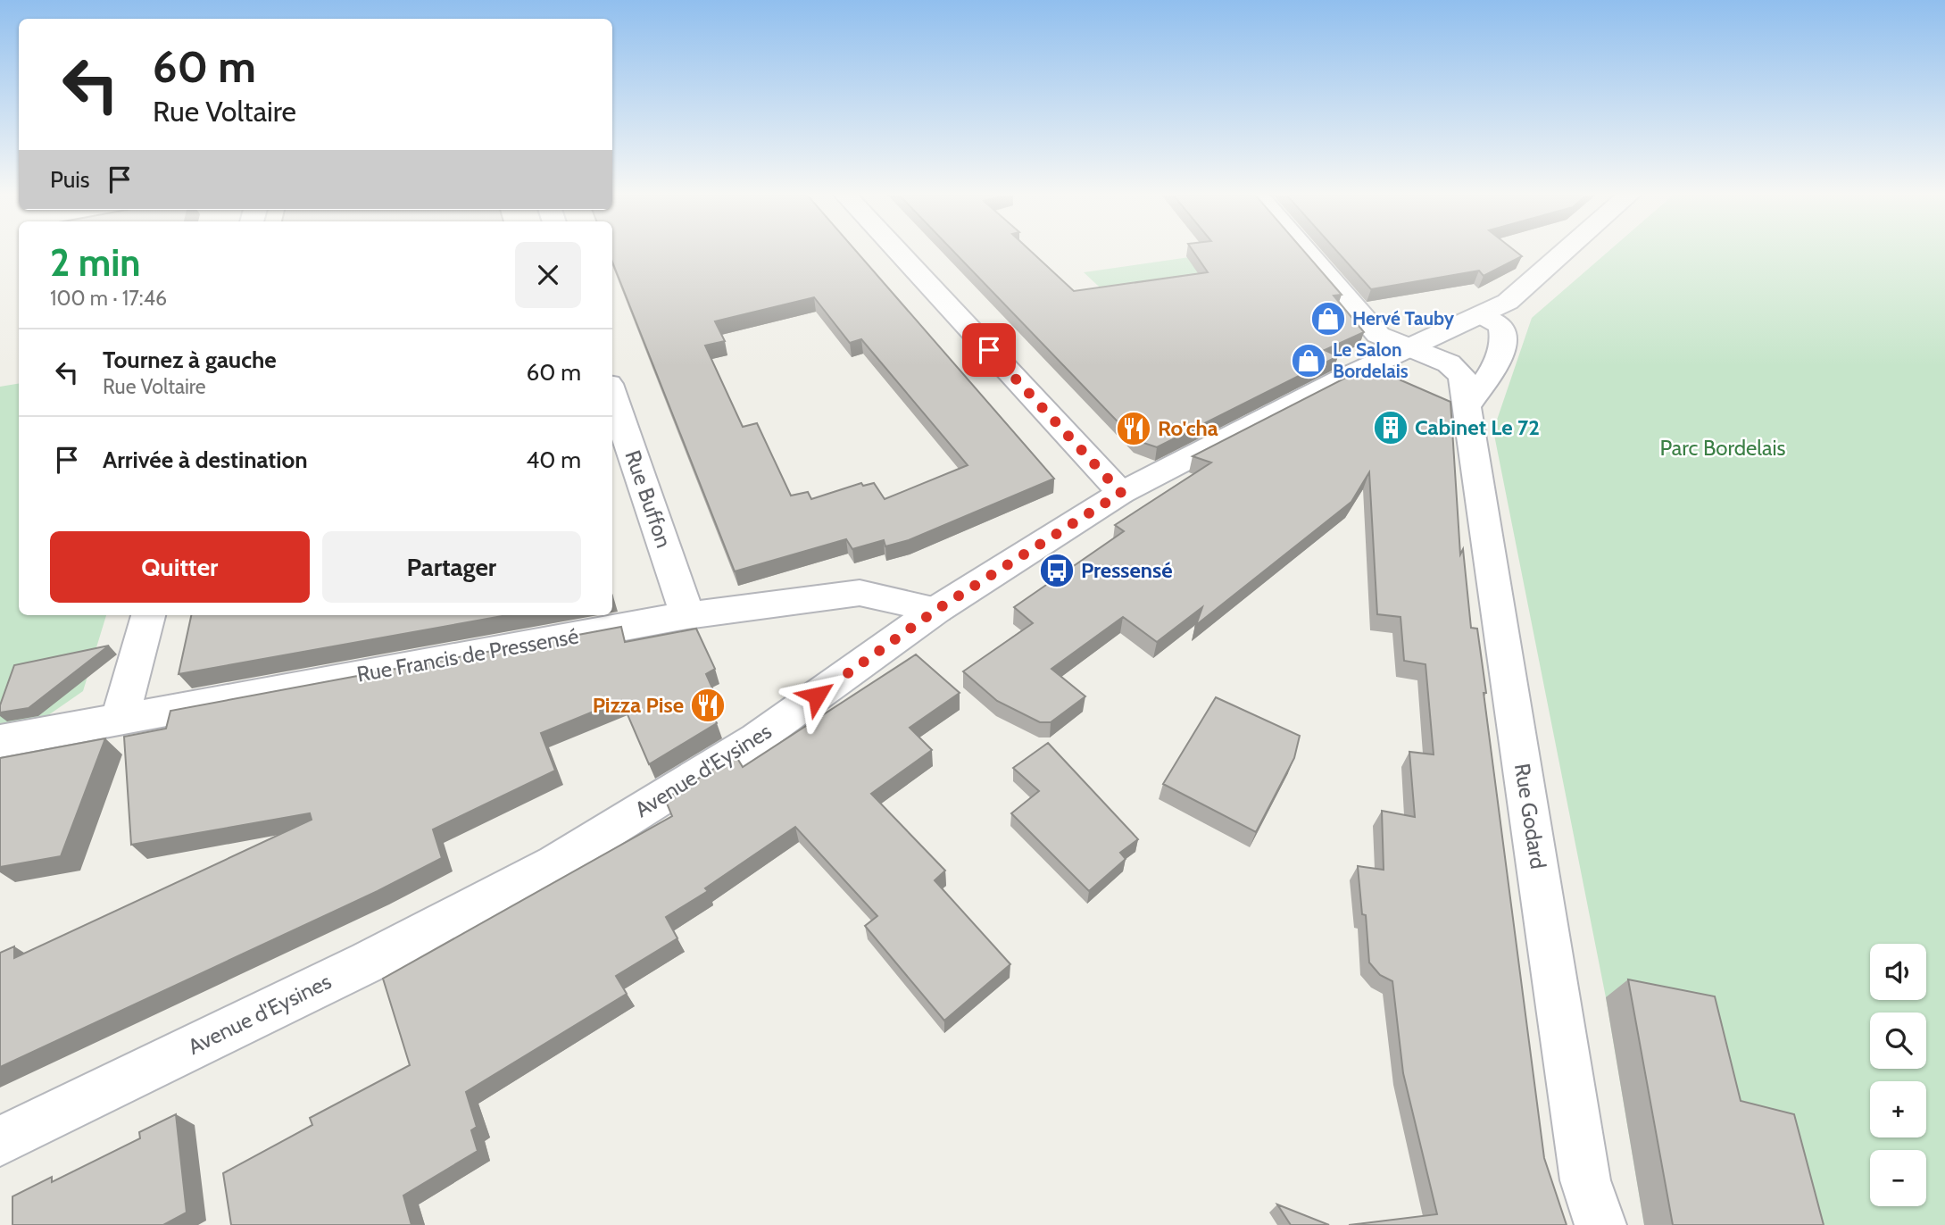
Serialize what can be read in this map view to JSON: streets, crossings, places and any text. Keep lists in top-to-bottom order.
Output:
{
  "streets": {
    "street": [
      "Rue Buffon",
      "Rue Francis de Pressensé",
      "Avenue d'Eysines",
      "Rue Godard"
    ]
  },
  "crossings": [
    ["Rue Buffon", "Rue Francis de Pressensé"],
    ["Rue Francis de Pressensé", "Avenue d'Eysines"],
    ["Avenue d'Eysines", "Rue Godard"]
  ],
  "parks": ["Parc Bordelais"],
  "places": {
    "shop": ["Hervé Tauby", "Le Salon Bordelais"],
    "building": ["Cabinet Le 72"],
    "restaurant": ["Ro'cha", "Pizza Pise"],
    "bus stop": ["Pressensé"]
  },
  "page": {
    "turn": ["60 m", "Rue Voltaire"],
    "then": "Puis",
    "heading": ["2 min", "100 m · 17:46"],
    "list": [
      {
        "name": "Tournez à gauche",
        "note": "Rue Voltaire",
        "value": "60 m"
      },
      {
        "name": "Arrivée à destination",
        "value": "40 m"
      }
    ],
    "buttons": ["Quitter", "Partager"],
    "map_buttons": ["+", "−"]
  }
}
